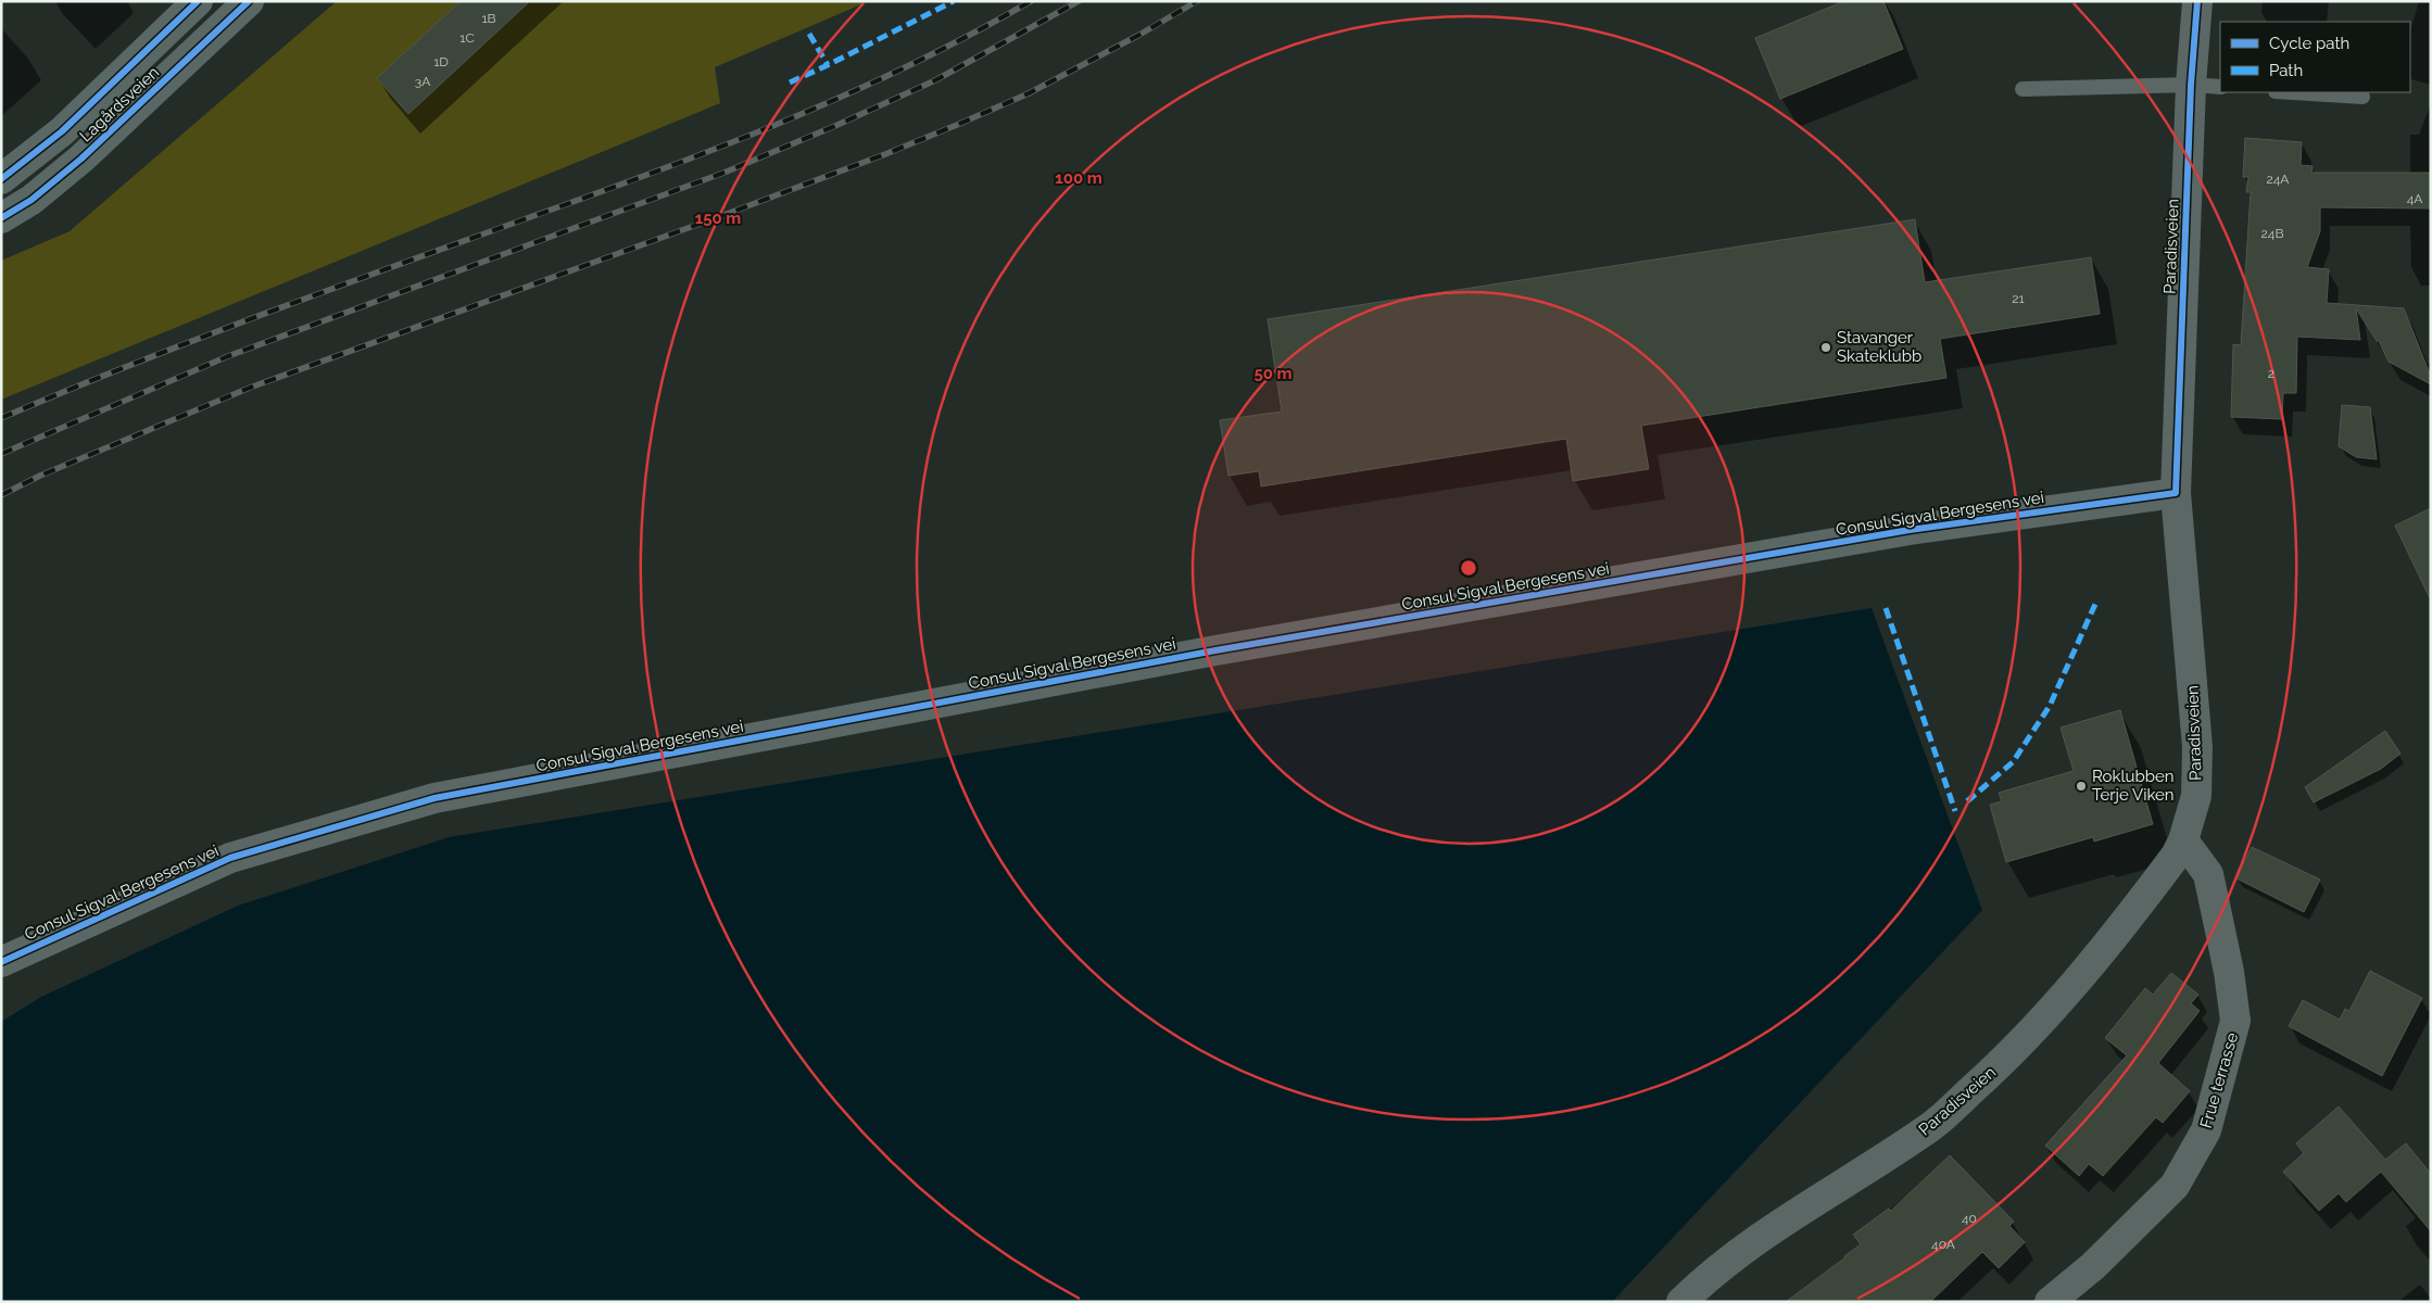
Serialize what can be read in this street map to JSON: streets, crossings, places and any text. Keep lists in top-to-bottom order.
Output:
{
  "streets": {
    "main road": ["Lagårdsveien"],
    "street": ["Paradisveien", "Consul Sigval Bergesens vei", "Frue terrasse"]
  },
  "crossings": [
    ["Paradisveien", "Consul Sigval Bergesens vei"],
    ["Paradisveien", "Frue terrasse"]
  ],
  "places": ["Stavanger Skateklubb", "Roklubben Terje Viken"],
  "house_numbers": [
    "1B",
    "1C",
    "1D",
    "3A",
    "24A",
    "4A",
    "24B",
    "21",
    "2",
    "40",
    "40A"
  ],
  "legend": ["Cycle path", "Path"],
  "rings": ["100 m", "150 m", "50 m"]
}
